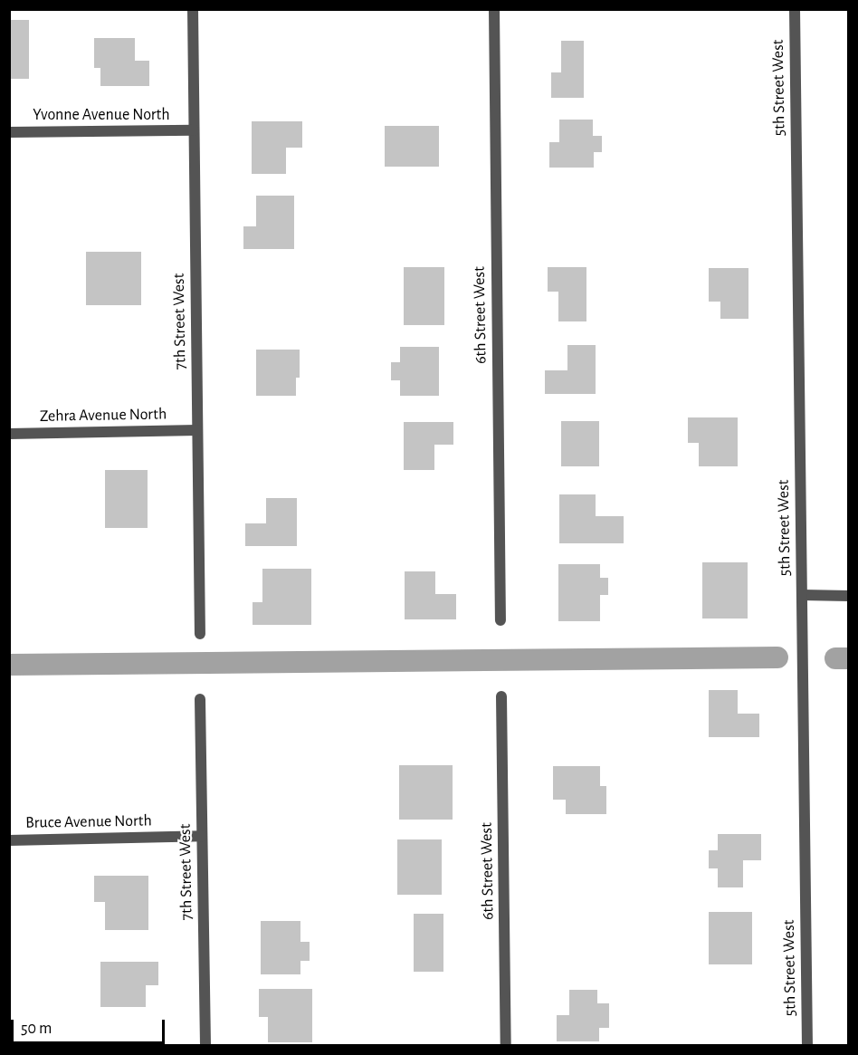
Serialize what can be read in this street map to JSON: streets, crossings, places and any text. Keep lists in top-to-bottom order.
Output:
{
  "streets": {
    "street": [
      "5th Street West",
      "Yvonne Avenue North",
      "6th Street West",
      "7th Street West",
      "Zehra Avenue North",
      "Bruce Avenue North"
    ]
  },
  "crossings": [
    ["Yvonne Avenue North", "7th Street West"],
    ["7th Street West", "Zehra Avenue North"],
    ["7th Street West", "Bruce Avenue North"]
  ],
  "scale_bar": "50 m"
}
